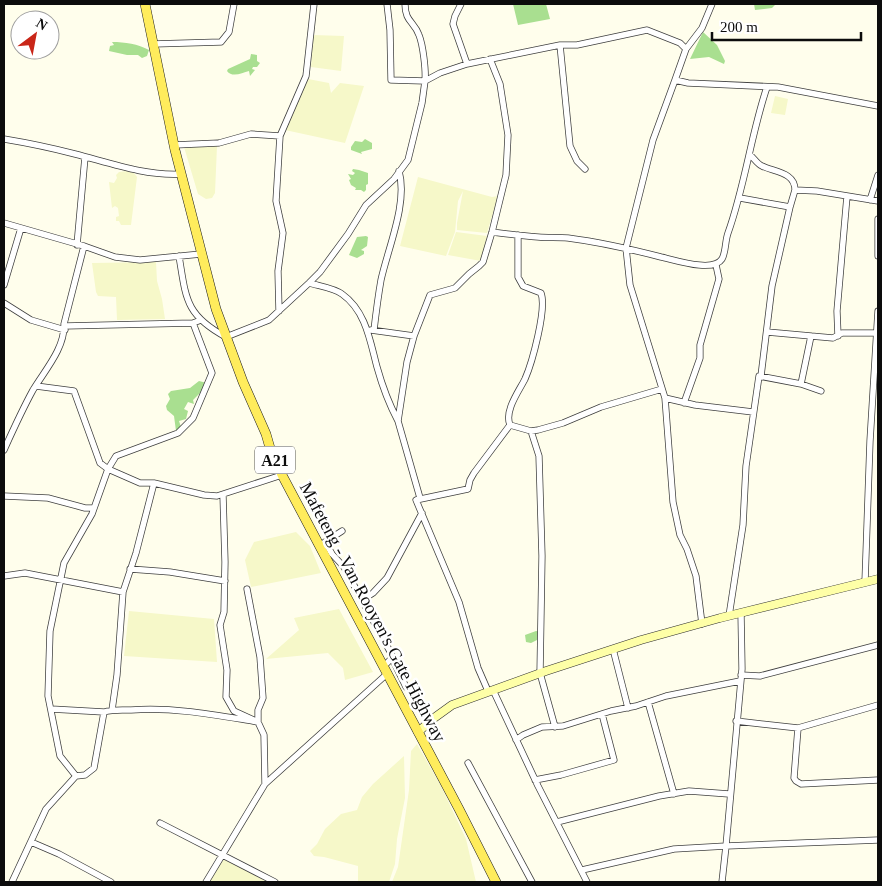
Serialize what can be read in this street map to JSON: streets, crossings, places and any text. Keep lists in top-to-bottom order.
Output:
{
  "streets": {
    "main road": ["A21", "Mafeteng - Van Rooyen's Gate Highway"]
  },
  "scale_bar": "200 m",
  "north": "top right"
}
